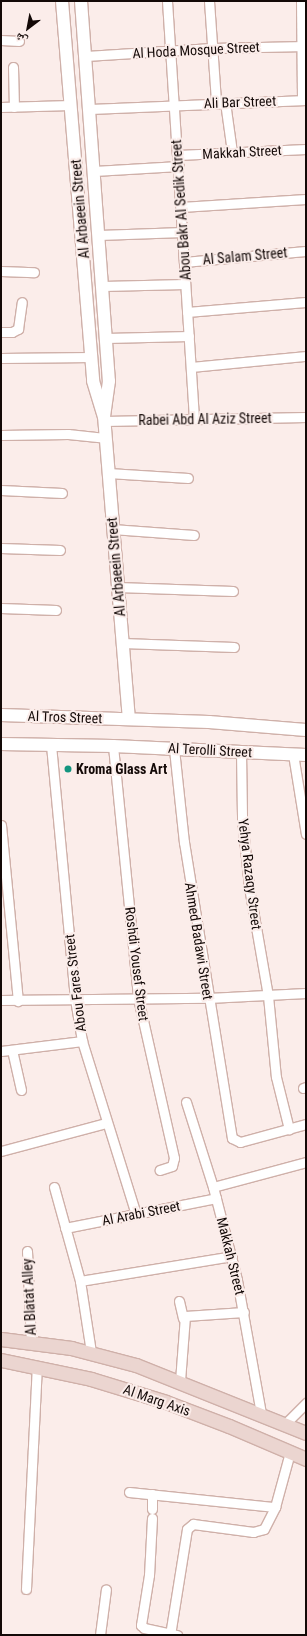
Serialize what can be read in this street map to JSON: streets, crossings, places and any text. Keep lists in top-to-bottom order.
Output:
{
  "streets": {
    "main road": ["Al Marg Axis"],
    "street": [
      "Al Hoda Mosque Street",
      "Ali Bar Street",
      "Makkah Street",
      "Al Arbaeein Street",
      "Abou Bakr Al Sedik Street",
      "Al Salam Street",
      "Rabei Abd Al Aziz Street",
      "Al Tros Street",
      "Al Terolli Street",
      "Yehya Razaqy Street",
      "Ahmed Badawi Street",
      "Roshdi Yousef Street",
      "Abou Fares Street",
      "Al Arabi Street",
      "Al Blatat Alley"
    ]
  },
  "crossings": [
    ["Al Hoda Mosque Street", "Al Arbaeein Street"],
    ["Al Hoda Mosque Street", "Abou Bakr Al Sedik Street"],
    ["Ali Bar Street", "Al Arbaeein Street"],
    ["Ali Bar Street", "Abou Bakr Al Sedik Street"],
    ["Makkah Street", "Abou Bakr Al Sedik Street"],
    ["Makkah Street", "Al Arabi Street"],
    ["Makkah Street", "Al Marg Axis"],
    ["Al Arbaeein Street", "Rabei Abd Al Aziz Street"],
    ["Al Arbaeein Street", "Al Tros Street"],
    ["Al Arbaeein Street", "Al Terolli Street"],
    ["Abou Bakr Al Sedik Street", "Al Salam Street"],
    ["Abou Bakr Al Sedik Street", "Rabei Abd Al Aziz Street"],
    ["Al Tros Street", "Al Terolli Street"],
    ["Al Tros Street", "Roshdi Yousef Street"],
    ["Al Tros Street", "Abou Fares Street"],
    ["Al Terolli Street", "Yehya Razaqy Street"],
    ["Al Terolli Street", "Ahmed Badawi Street"],
    ["Al Terolli Street", "Roshdi Yousef Street"],
    ["Yehya Razaqy Street", "Ahmed Badawi Street"],
    ["Abou Fares Street", "Al Arabi Street"],
    ["Al Blatat Alley", "Al Marg Axis"]
  ],
  "places": ["Kroma Glass Art"],
  "north": "bottom left"
}
